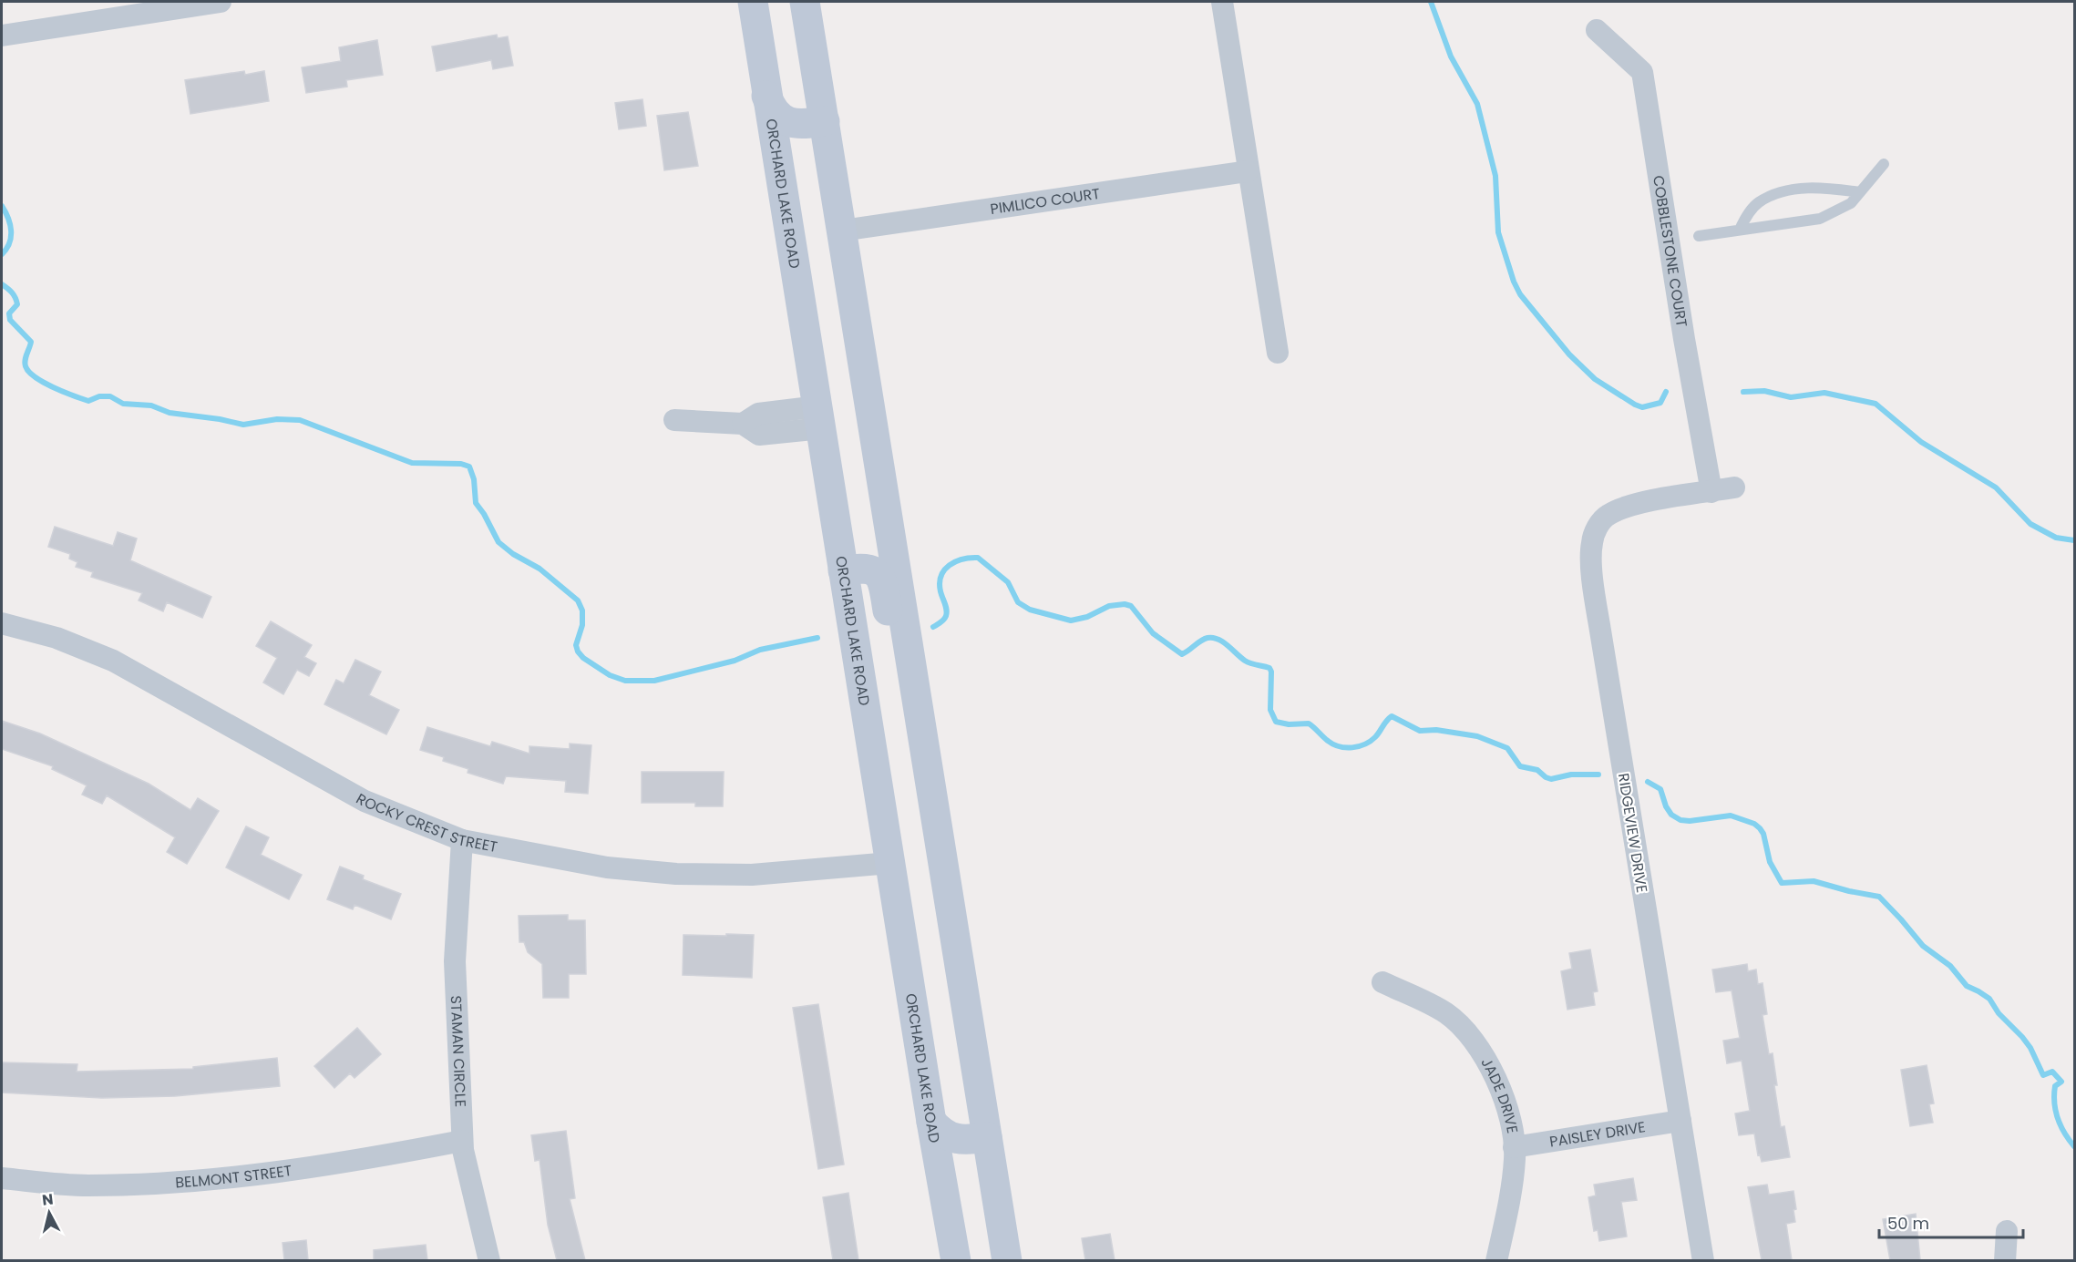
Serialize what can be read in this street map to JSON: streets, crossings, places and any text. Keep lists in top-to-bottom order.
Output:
{
  "streets": {
    "main road": ["ORCHARD LAKE ROAD"],
    "street": [
      "PIMLICO COURT",
      "COBBLESTONE COURT",
      "ROCKY CREST STREET",
      "RIDGEVIEW DRIVE",
      "STAMAN CIRCLE",
      "JADE DRIVE",
      "PAISLEY DRIVE",
      "BELMONT STREET"
    ]
  },
  "crossings": [
    ["ORCHARD LAKE ROAD", "ROCKY CREST STREET"],
    ["COBBLESTONE COURT", "RIDGEVIEW DRIVE"],
    ["ROCKY CREST STREET", "STAMAN CIRCLE"],
    ["RIDGEVIEW DRIVE", "PAISLEY DRIVE"],
    ["STAMAN CIRCLE", "BELMONT STREET"],
    ["JADE DRIVE", "PAISLEY DRIVE"]
  ],
  "scale_bar": "50 m",
  "north": "top"
}
